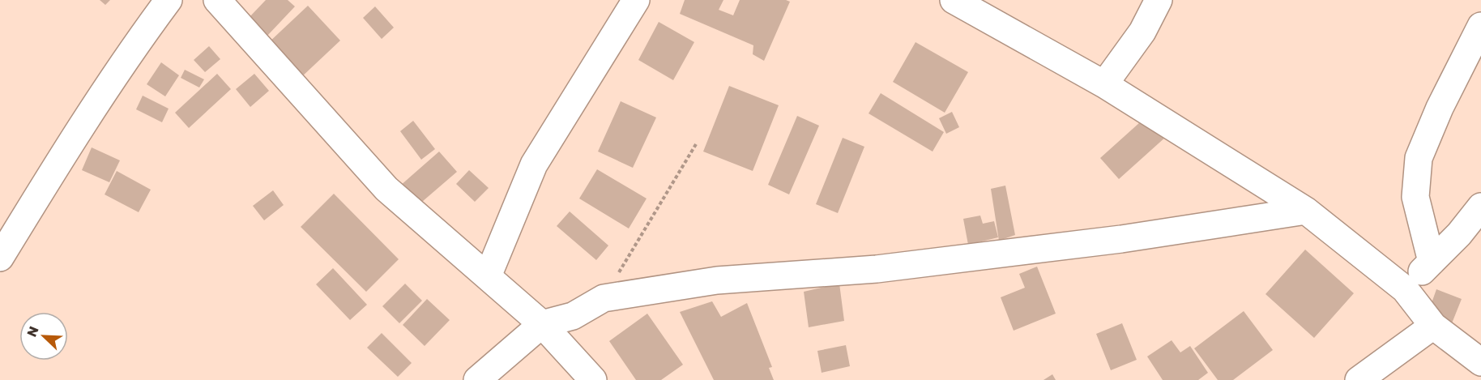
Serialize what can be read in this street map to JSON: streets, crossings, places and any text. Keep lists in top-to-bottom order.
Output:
{
  "north": "top left"
}
